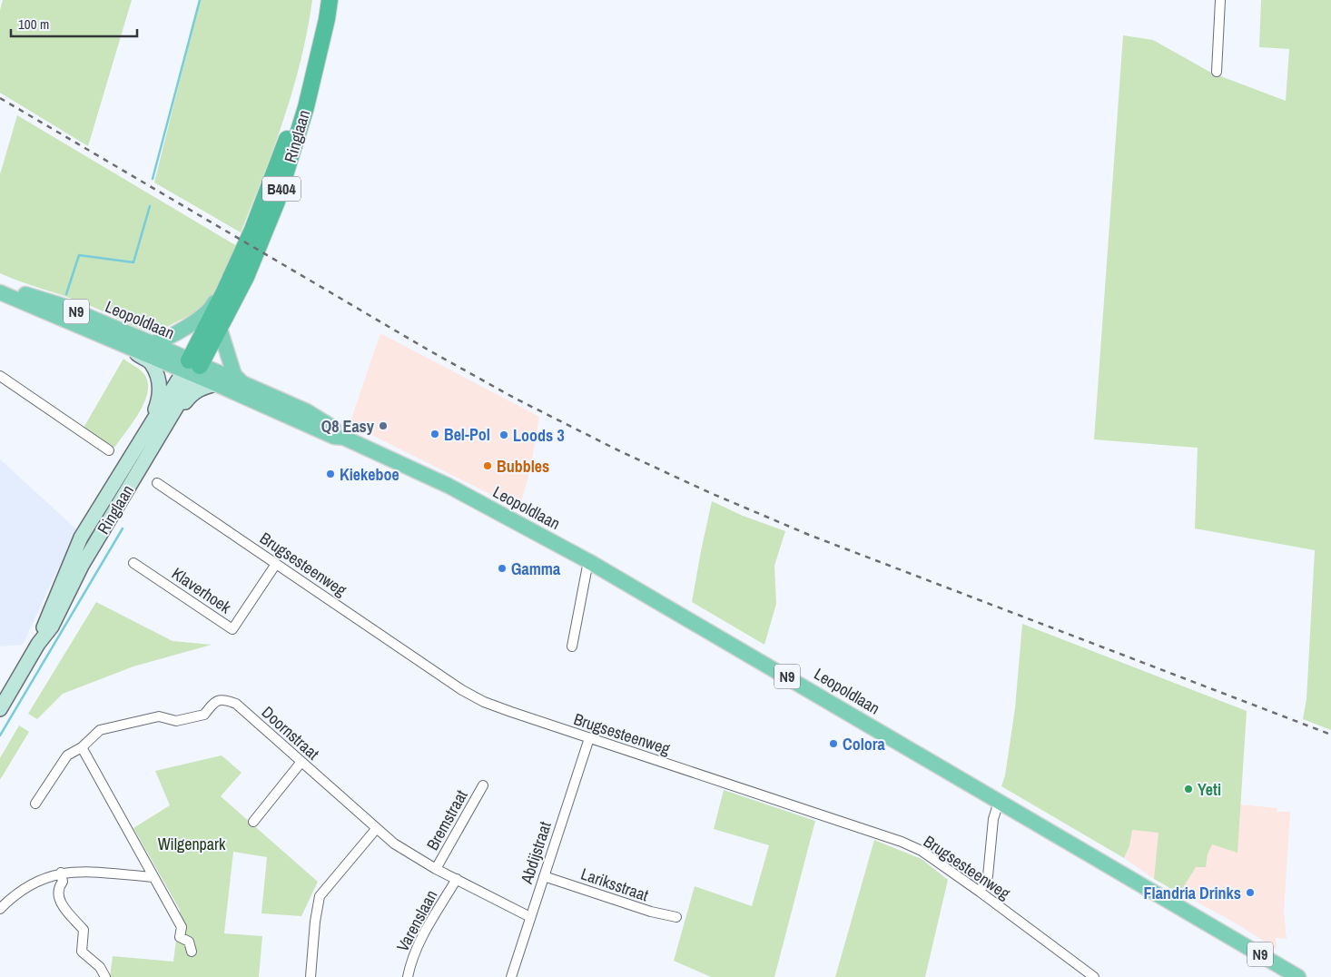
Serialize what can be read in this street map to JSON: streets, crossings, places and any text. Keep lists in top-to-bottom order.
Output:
{
  "streets": {
    "highway": ["Ringlaan", "B404"],
    "main road": ["N9", "Leopoldlaan"],
    "street": [
      "Brugsesteenweg",
      "Klaverhoek",
      "Doornstraat",
      "Bremstraat",
      "Abdijstraat",
      "Lariksstraat",
      "Varenslaan"
    ]
  },
  "crossings": [
    ["Ringlaan", "Leopoldlaan"],
    ["Brugsesteenweg", "Klaverhoek"],
    ["Brugsesteenweg", "Abdijstraat"],
    ["Doornstraat", "Bremstraat"],
    ["Doornstraat", "Abdijstraat"],
    ["Doornstraat", "Varenslaan"],
    ["Abdijstraat", "Lariksstraat"]
  ],
  "parks": ["Wilgenpark"],
  "places": [
    "Q8 Easy",
    "Bel-Pol",
    "Loods 3",
    "Bubbles",
    "Kiekeboe",
    "Gamma",
    "Colora",
    "Yeti",
    "Flandria Drinks"
  ],
  "scale_bar": "100 m"
}
